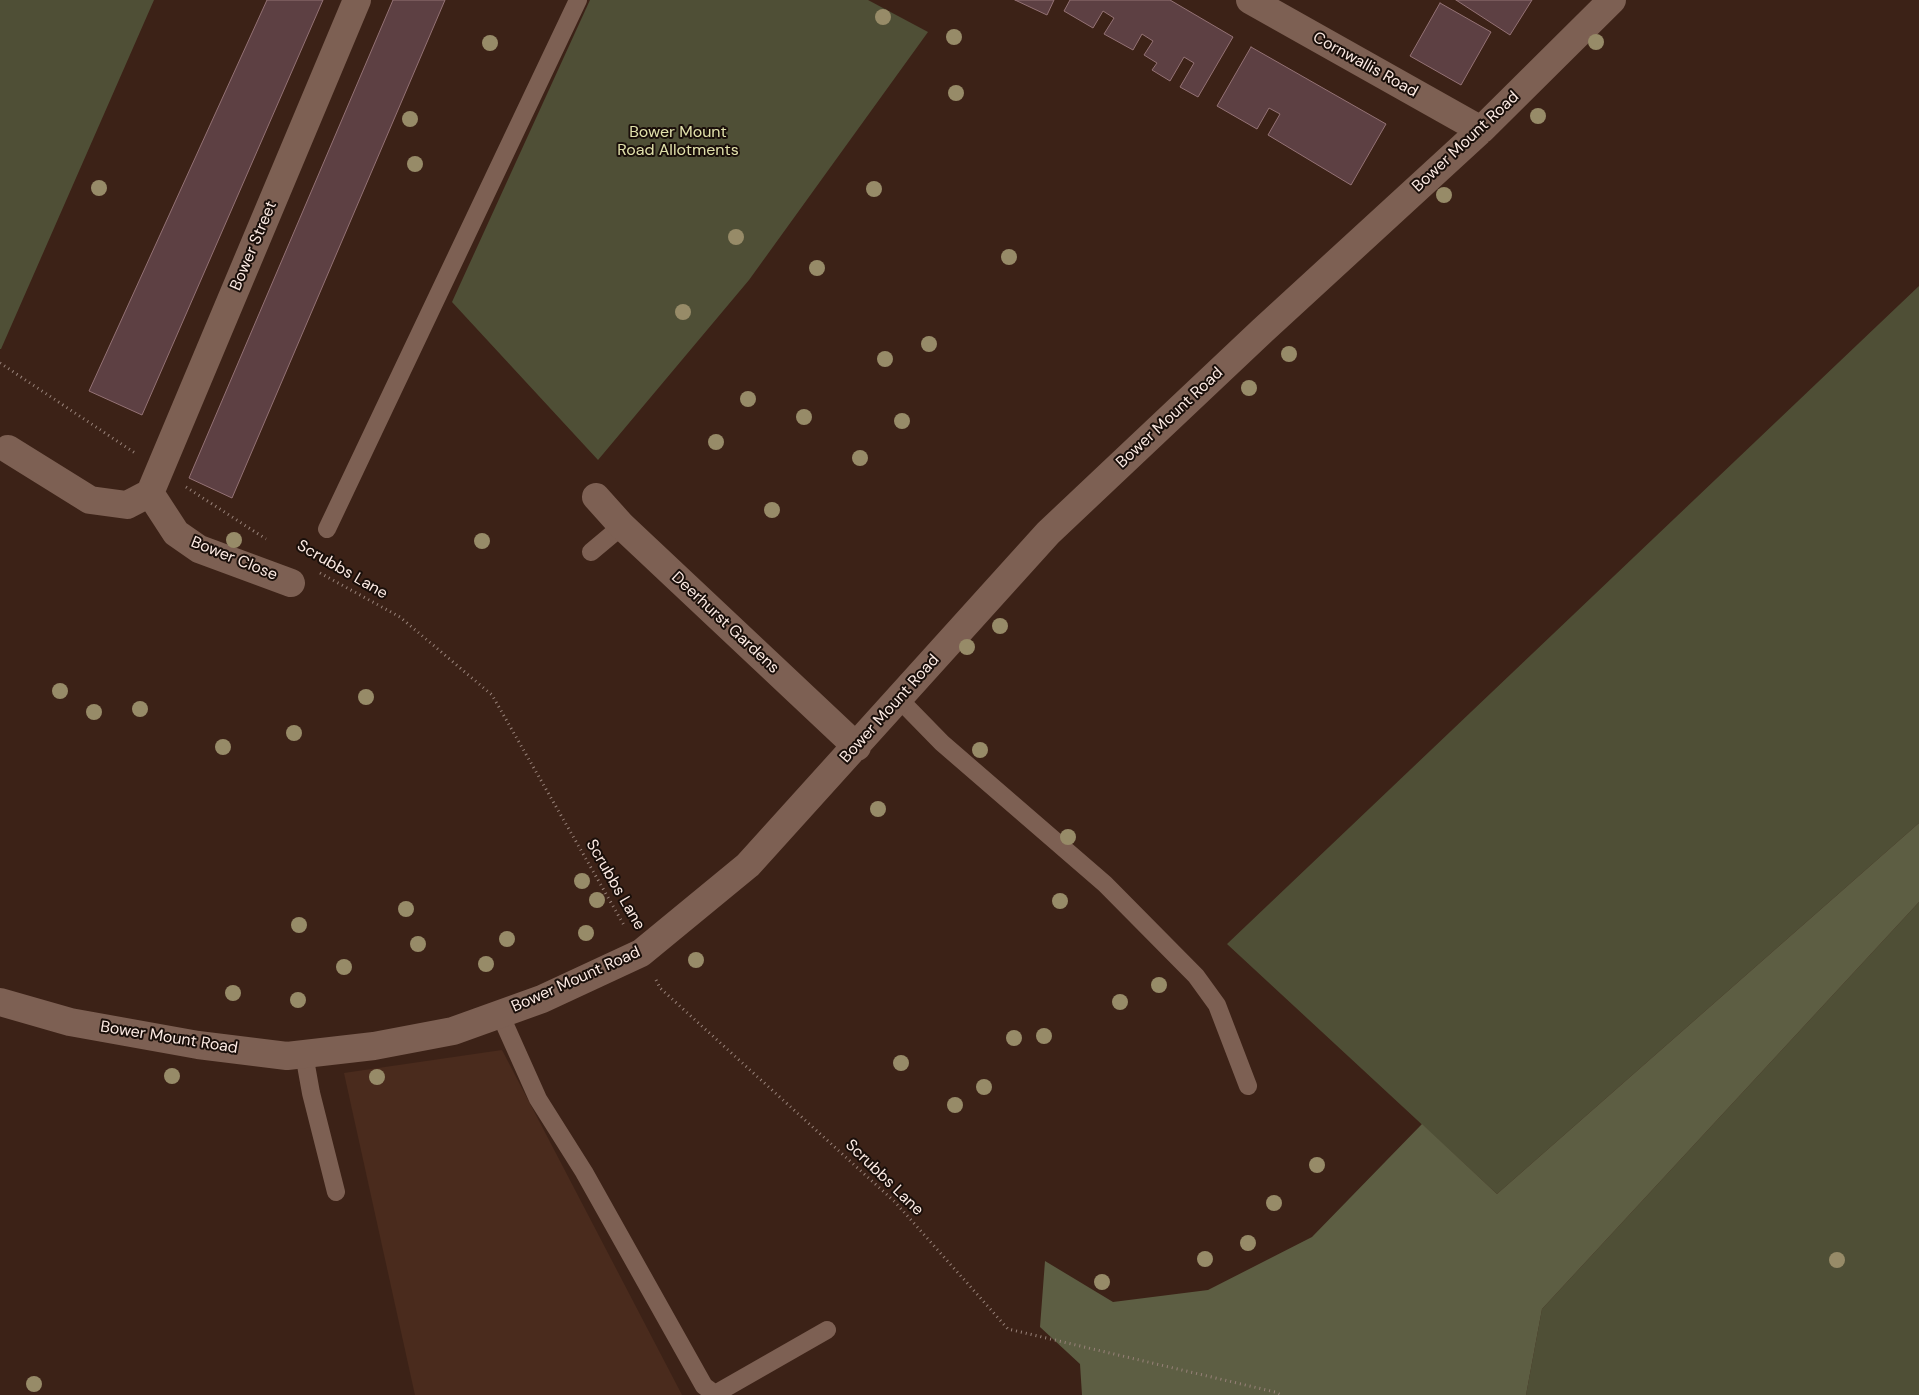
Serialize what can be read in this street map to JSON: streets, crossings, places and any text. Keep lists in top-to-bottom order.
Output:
{
  "streets": {
    "street": [
      "Cornwallis Road",
      "Bower Mount Road",
      "Bower Street",
      "Bower Close",
      "Deerhurst Gardens"
    ],
    "path": ["Scrubbs Lane"]
  },
  "crossings": [
    ["Cornwallis Road", "Bower Mount Road"],
    ["Bower Mount Road", "Scrubbs Lane"],
    ["Bower Mount Road", "Deerhurst Gardens"],
    ["Bower Street", "Bower Close"]
  ],
  "parks": ["Bower Mount Road Allotments"]
}
